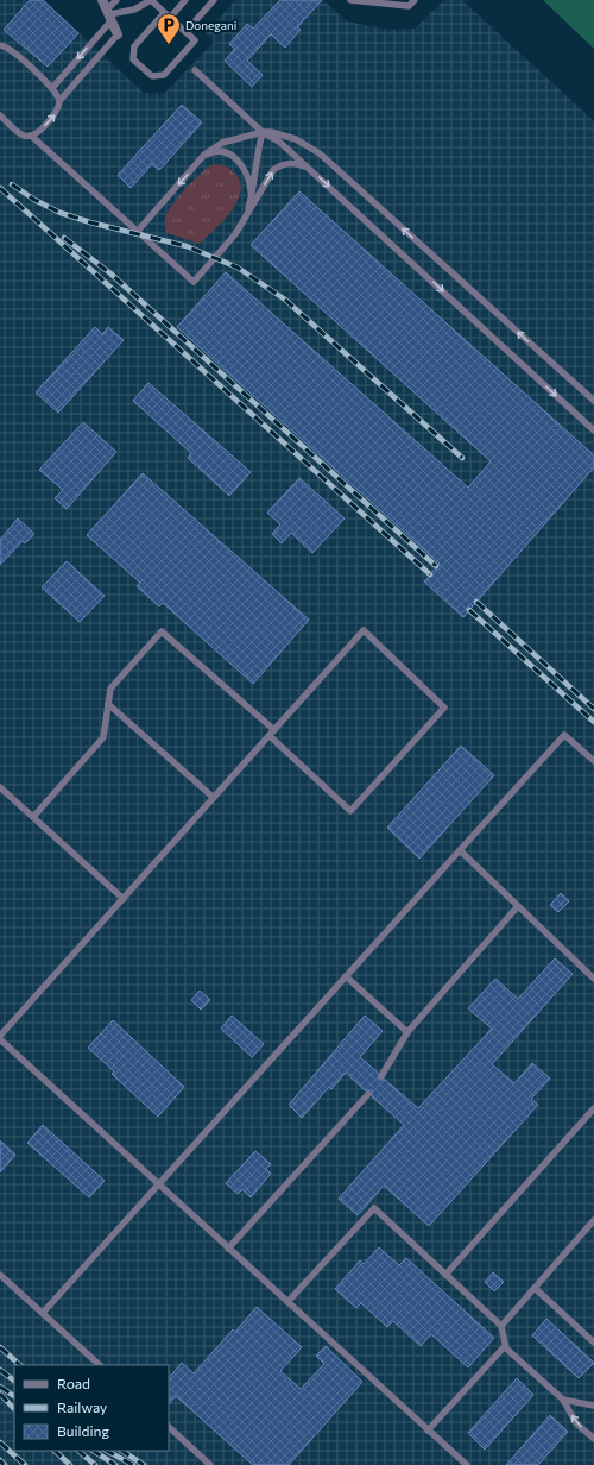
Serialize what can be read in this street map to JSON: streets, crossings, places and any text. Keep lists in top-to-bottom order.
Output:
{
  "places": {
    "parking": ["Donegani"]
  },
  "legend": ["Road", "Railway", "Building"]
}
